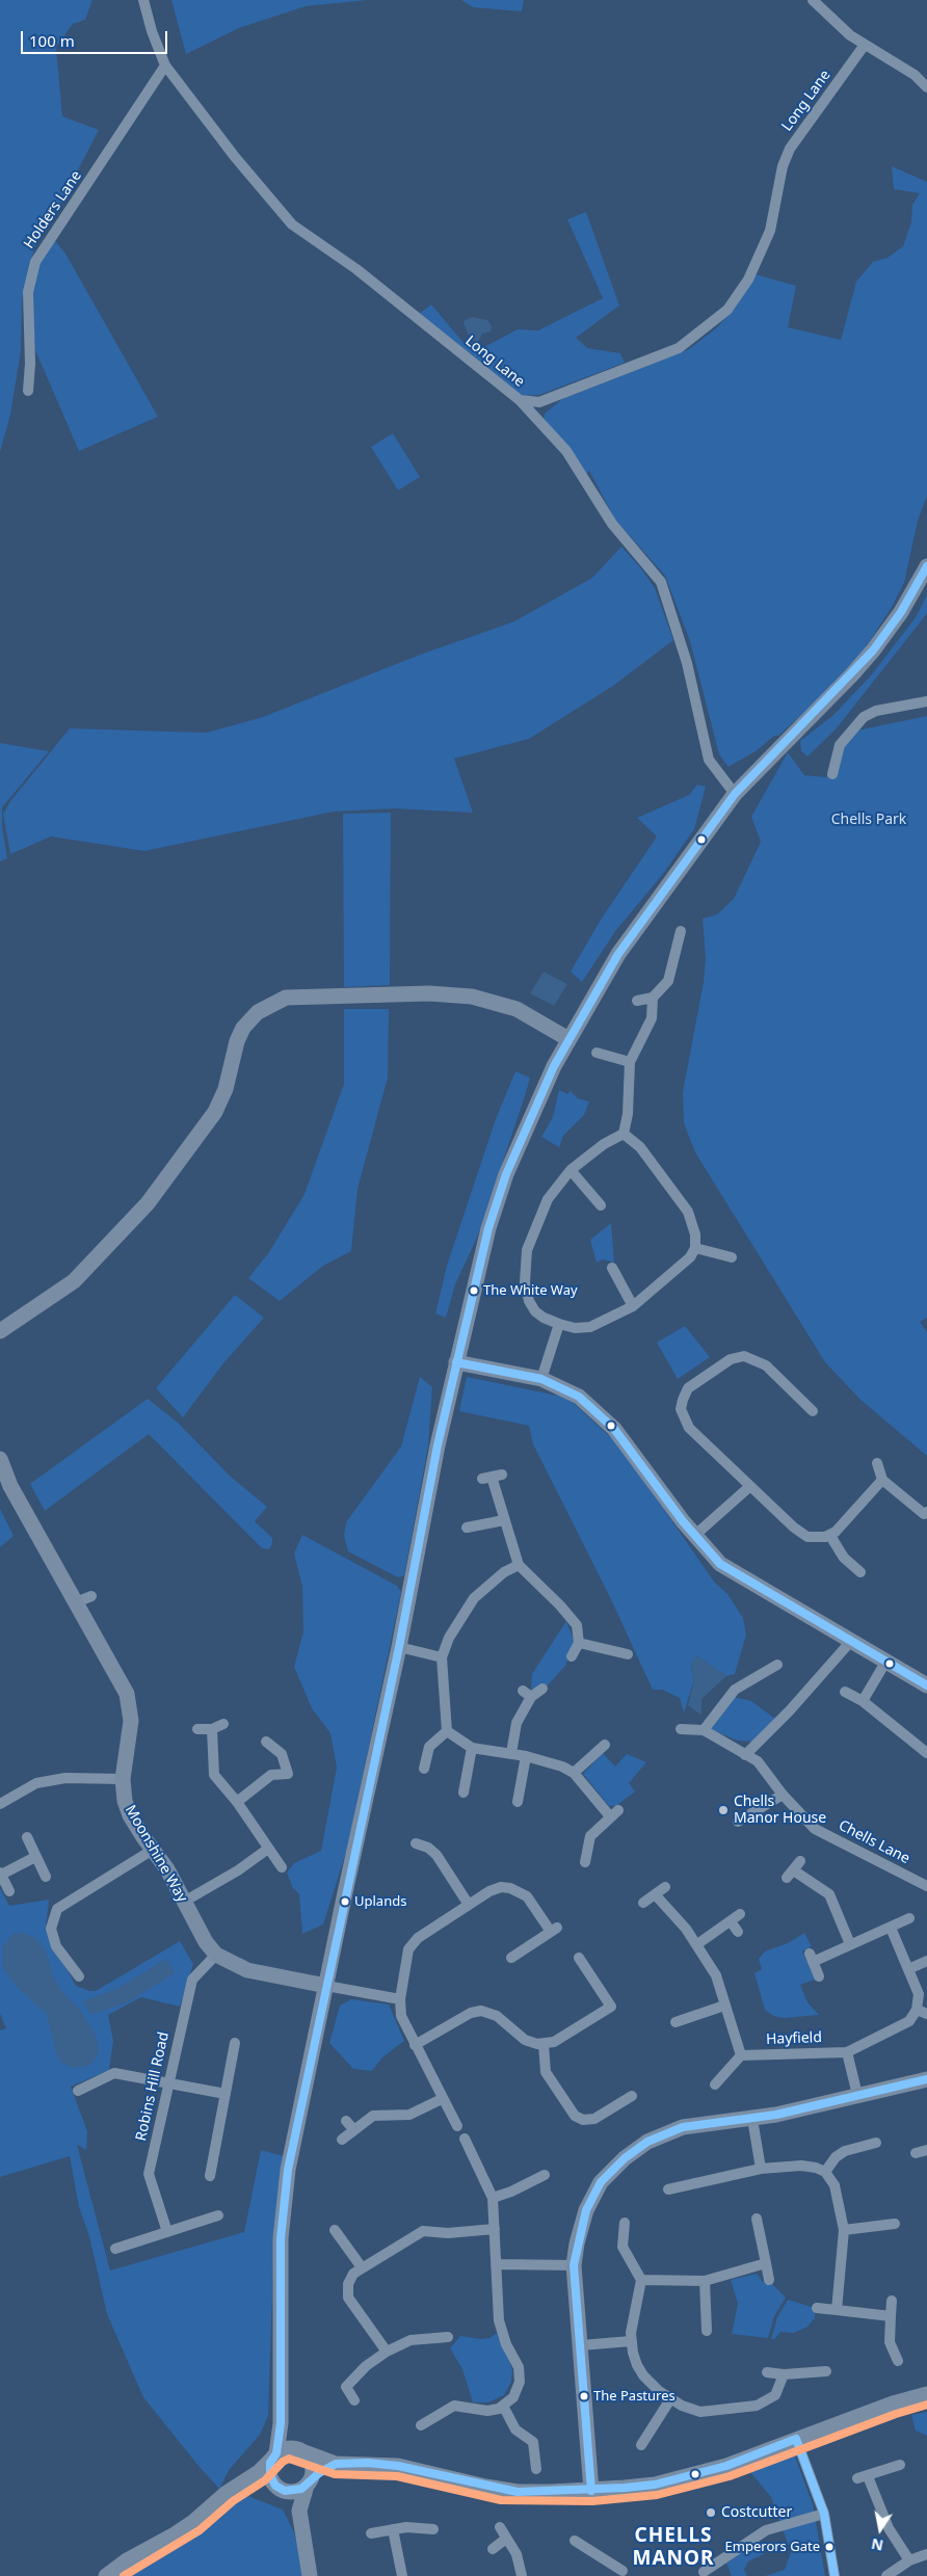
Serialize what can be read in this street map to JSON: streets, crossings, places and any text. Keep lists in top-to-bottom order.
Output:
{
  "streets": {
    "street": [
      "Long Lane",
      "Holders Lane",
      "Chells Lane",
      "Moonshine Way",
      "Hayfield",
      "Robins Hill Road"
    ]
  },
  "crossings": [
    ["Long Lane", "Holders Lane"],
    ["Moonshine Way", "Robins Hill Road"]
  ],
  "districts": ["CHELLS MANOR"],
  "parks": ["Chells Park"],
  "places": [
    "The White Way",
    "Chells Manor House",
    "Uplands",
    "The Pastures",
    "Costcutter",
    "Emperors Gate"
  ],
  "scale_bar": "100 m",
  "north": "bottom"
}
